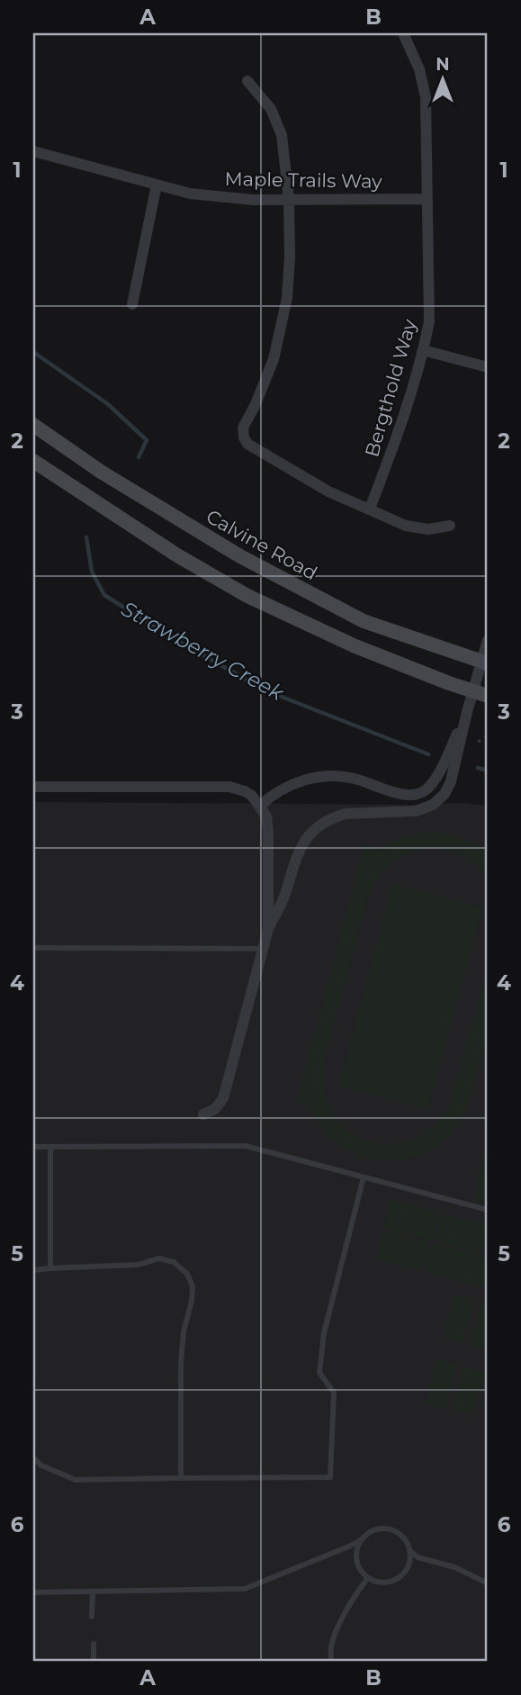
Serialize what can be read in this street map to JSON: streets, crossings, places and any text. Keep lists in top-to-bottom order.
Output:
{
  "streets": {
    "main road": ["Calvine Road"],
    "street": ["Maple Trails Way", "Bergthold Way"]
  },
  "crossings": [
    ["Maple Trails Way", "Bergthold Way"]
  ],
  "water": ["Strawberry Creek"],
  "north": "top",
  "grid": {
    "columns": ["A", "B"],
    "rows": [
      "1",
      "2",
      "3",
      "4",
      "5",
      "6"
    ]
  }
}
